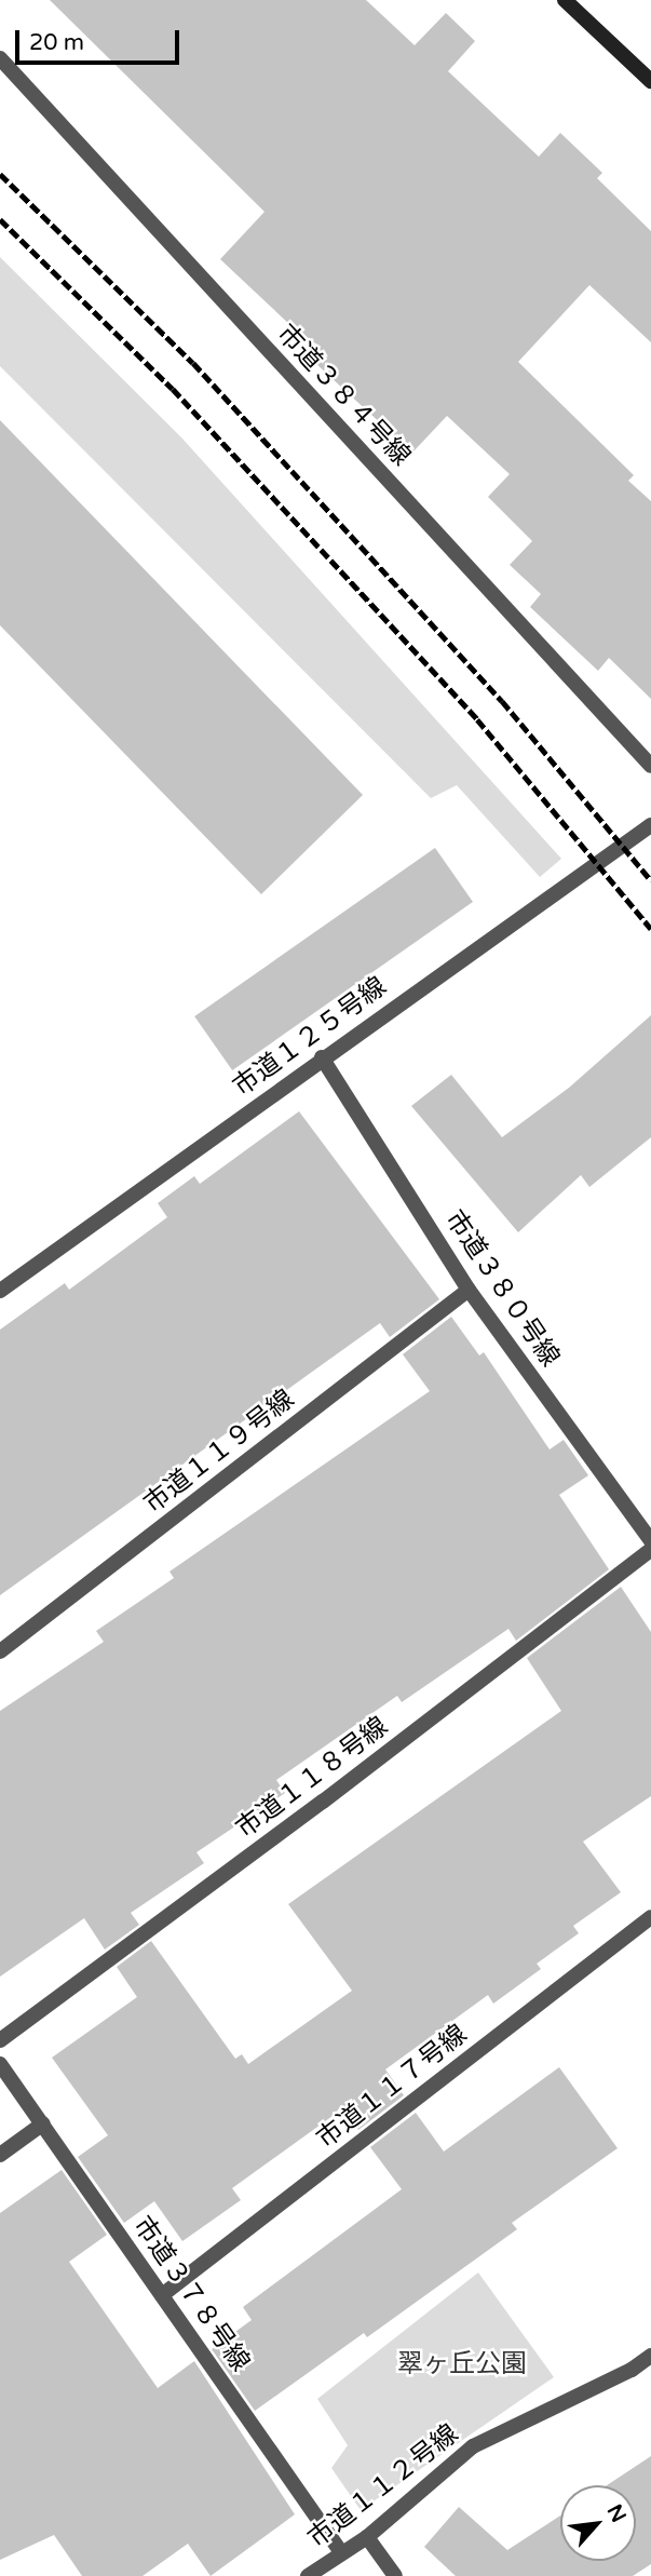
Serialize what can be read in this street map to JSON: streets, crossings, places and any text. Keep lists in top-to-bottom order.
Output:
{
  "streets": {
    "street": [
      "市道３８４号線",
      "市道１２５号線",
      "市道３８０号線",
      "市道１１９号線",
      "市道１１８号線",
      "市道１１７号線",
      "市道３７８号線",
      "市道１１２号線"
    ]
  },
  "crossings": [
    ["市道１２５号線", "市道３８０号線"],
    ["市道３８０号線", "市道１１９号線"],
    ["市道１１７号線", "市道３７８号線"],
    ["市道３７８号線", "市道１１２号線"]
  ],
  "parks": ["翠ヶ丘公園"],
  "scale_bar": "20 m",
  "north": "top right"
}
